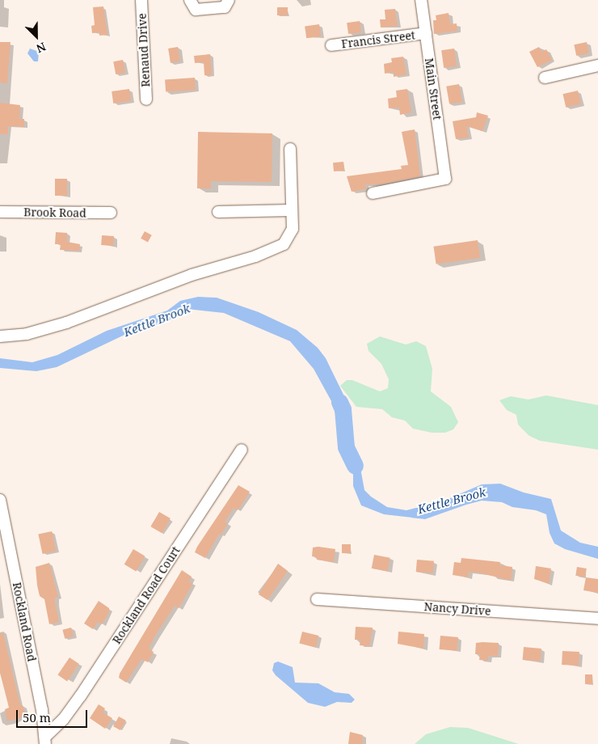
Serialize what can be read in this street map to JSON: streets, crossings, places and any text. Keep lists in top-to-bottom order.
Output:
{
  "streets": {
    "street": [
      "Francis Street",
      "Renaud Drive",
      "Main Street",
      "Brook Road",
      "Rockland Road Court",
      "Nancy Drive",
      "Rockland Road"
    ]
  },
  "crossings": [
    ["Francis Street", "Main Street"],
    ["Rockland Road Court", "Rockland Road"]
  ],
  "water": ["Kettle Brook"],
  "scale_bar": "50 m",
  "north": "bottom right"
}
